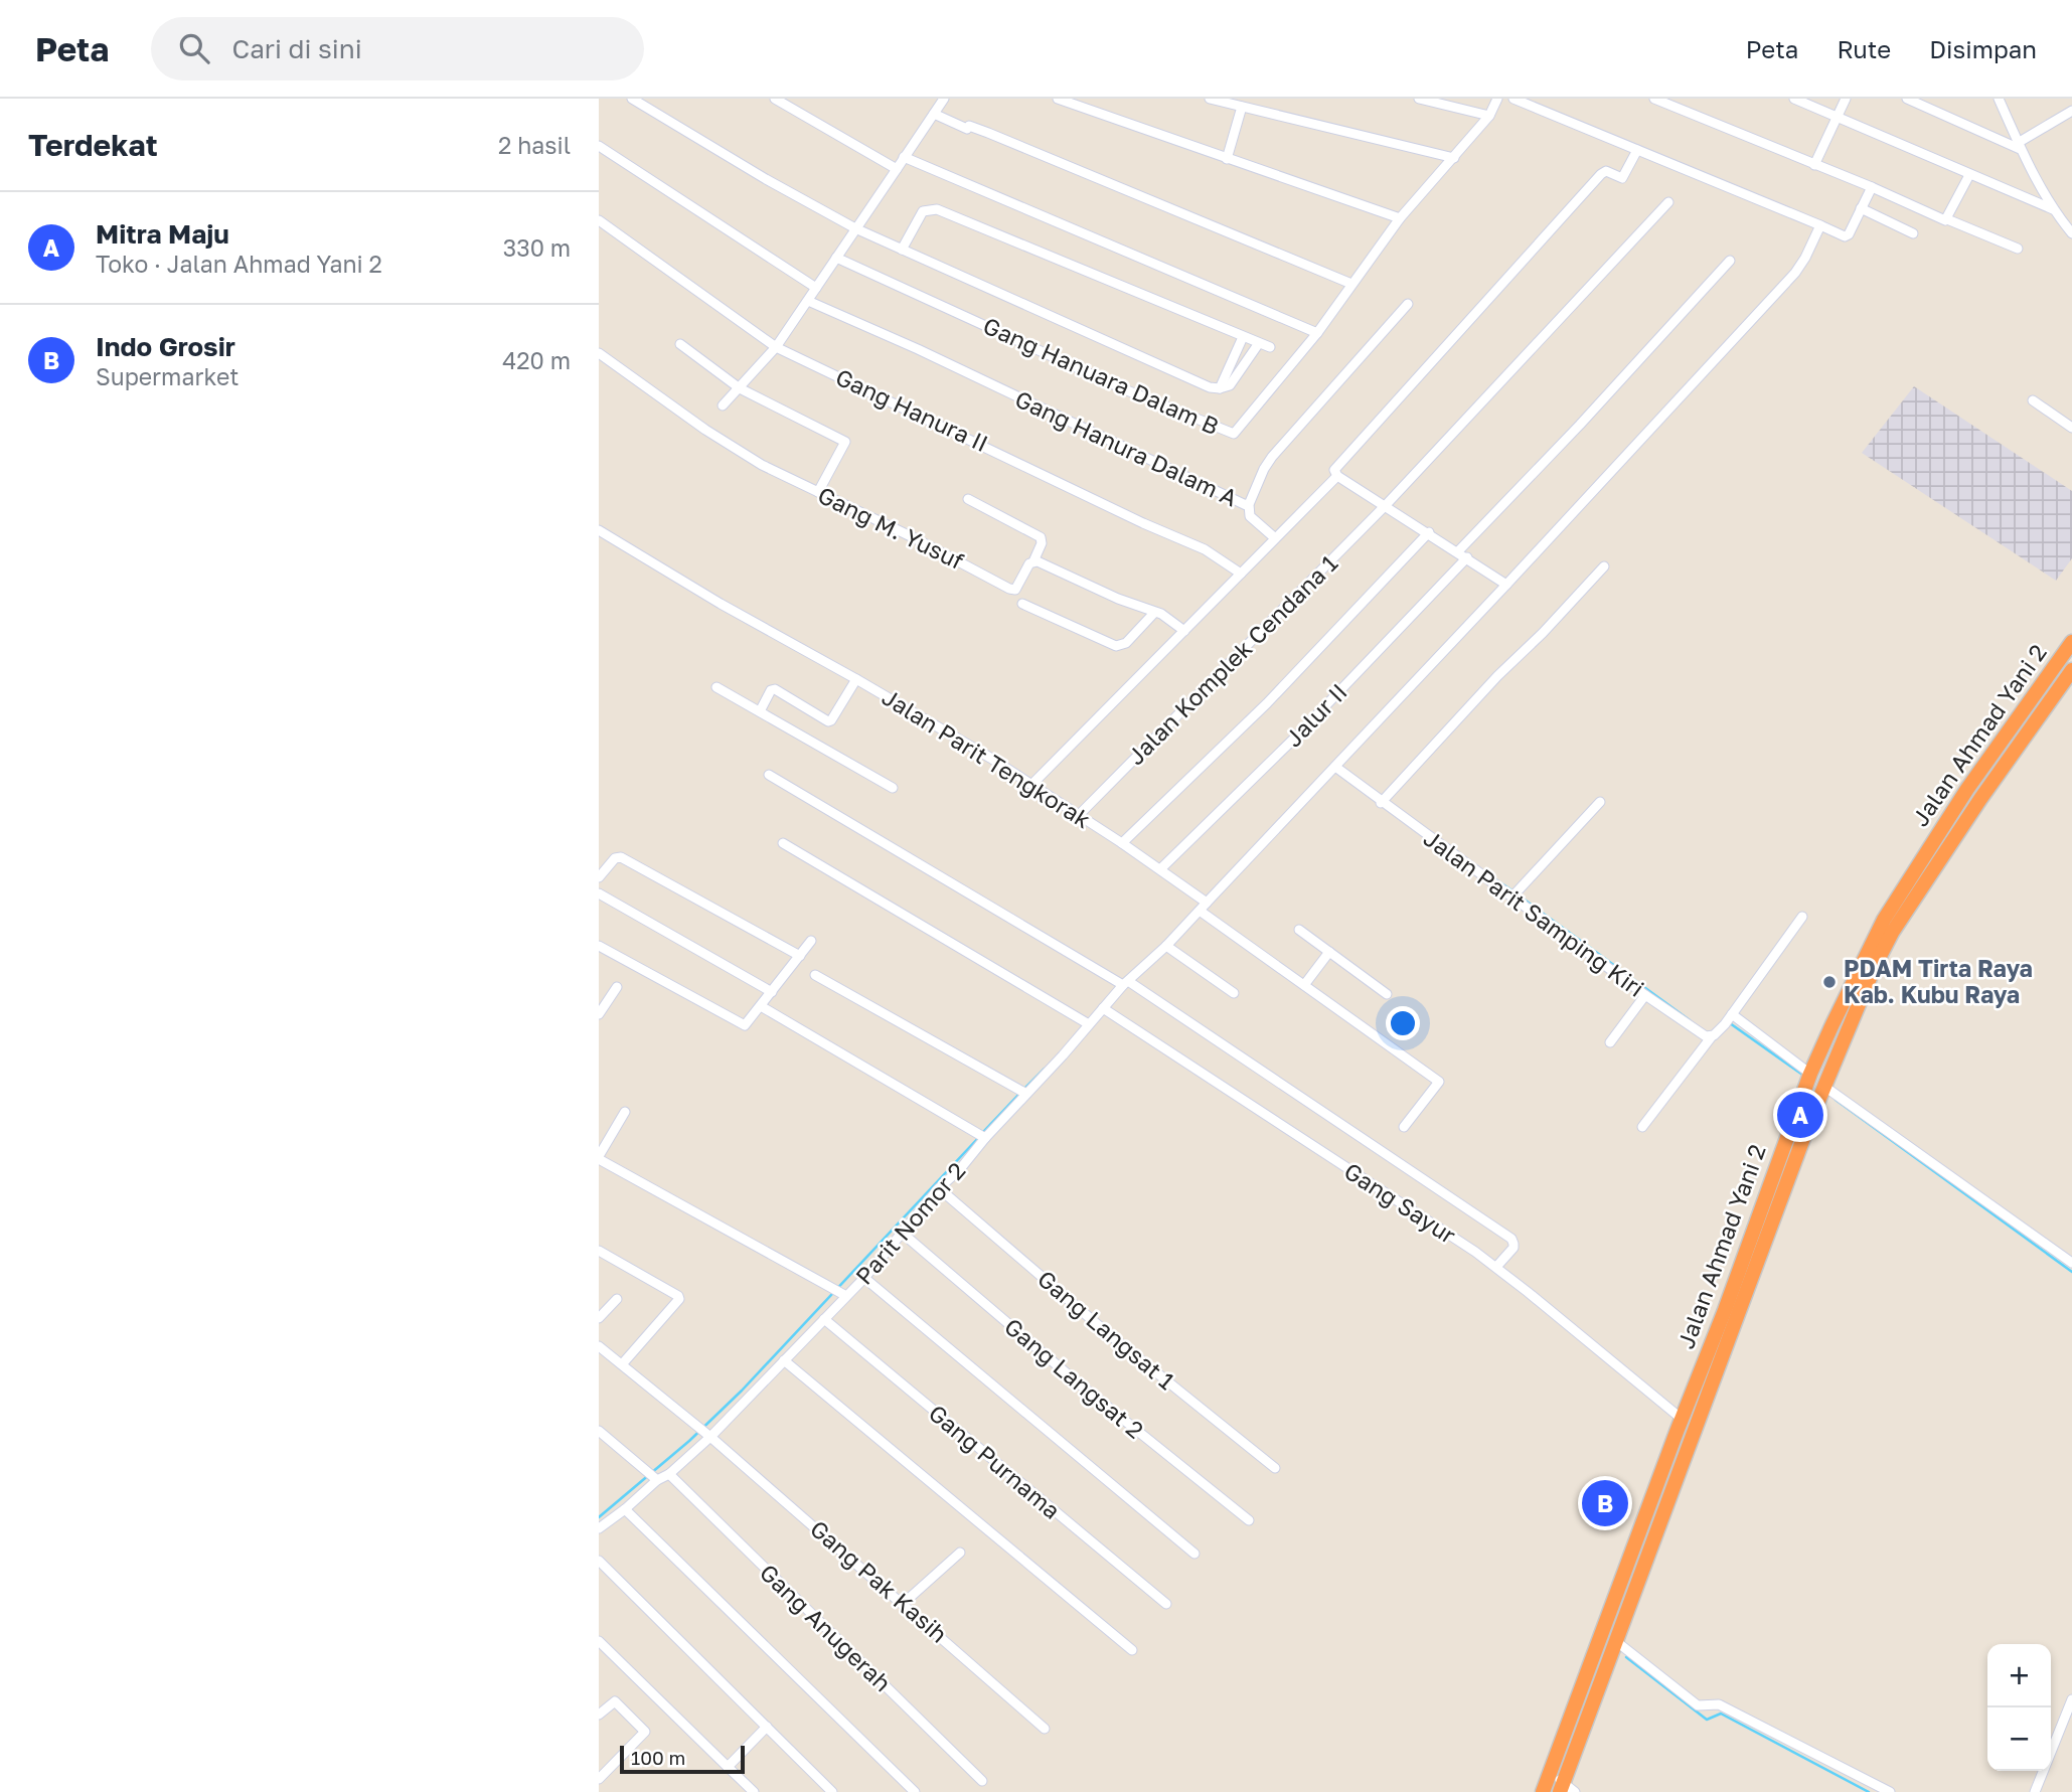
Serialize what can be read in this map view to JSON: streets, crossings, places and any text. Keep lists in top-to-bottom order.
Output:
{
  "streets": {
    "highway": ["Jalan Ahmad Yani 2"],
    "street": [
      "Gang Hanuara Dalam B",
      "Gang Hanura II",
      "Gang Hanura Dalam A",
      "Gang M. Yusuf",
      "Jalan Komplek Cendana 1",
      "Jalur II",
      "Jalan Parit Tengkorak",
      "Jalan Parit Samping Kiri",
      "Gang Sayur",
      "Parit Nomor 2",
      "Gang Langsat 1",
      "Gang Langsat 2",
      "Gang Purnama",
      "Gang Pak Kasih",
      "Gang Anugerah"
    ]
  },
  "crossings": [
    ["Jalan Komplek Cendana 1", "Jalan Parit Tengkorak"],
    ["Jalur II", "Jalan Parit Tengkorak"],
    ["Jalan Ahmad Yani 2", "Gang Sayur"],
    ["Jalan Parit Tengkorak", "Parit Nomor 2"],
    ["Gang Sayur", "Parit Nomor 2"],
    ["Parit Nomor 2", "Gang Langsat 1"],
    ["Parit Nomor 2", "Gang Langsat 2"],
    ["Parit Nomor 2", "Gang Purnama"],
    ["Parit Nomor 2", "Gang Pak Kasih"],
    ["Parit Nomor 2", "Gang Anugerah"]
  ],
  "places": ["PDAM Tirta Raya Kab. Kubu Raya"],
  "scale_bar": "100 m",
  "page": {
    "header": "Peta",
    "search": "Cari di sini",
    "nav": ["Peta", "Rute", "Disimpan"],
    "heading": ["Terdekat", "2 hasil"],
    "list": [
      {
        "mark": "A",
        "name": "Mitra Maju",
        "note": "Toko · Jalan Ahmad Yani 2",
        "value": "330 m"
      },
      {
        "mark": "B",
        "name": "Indo Grosir",
        "note": "Supermarket",
        "value": "420 m"
      }
    ],
    "pins": ["A", "B"],
    "map_buttons": ["+", "−"],
    "scale": "100 m"
  }
}
